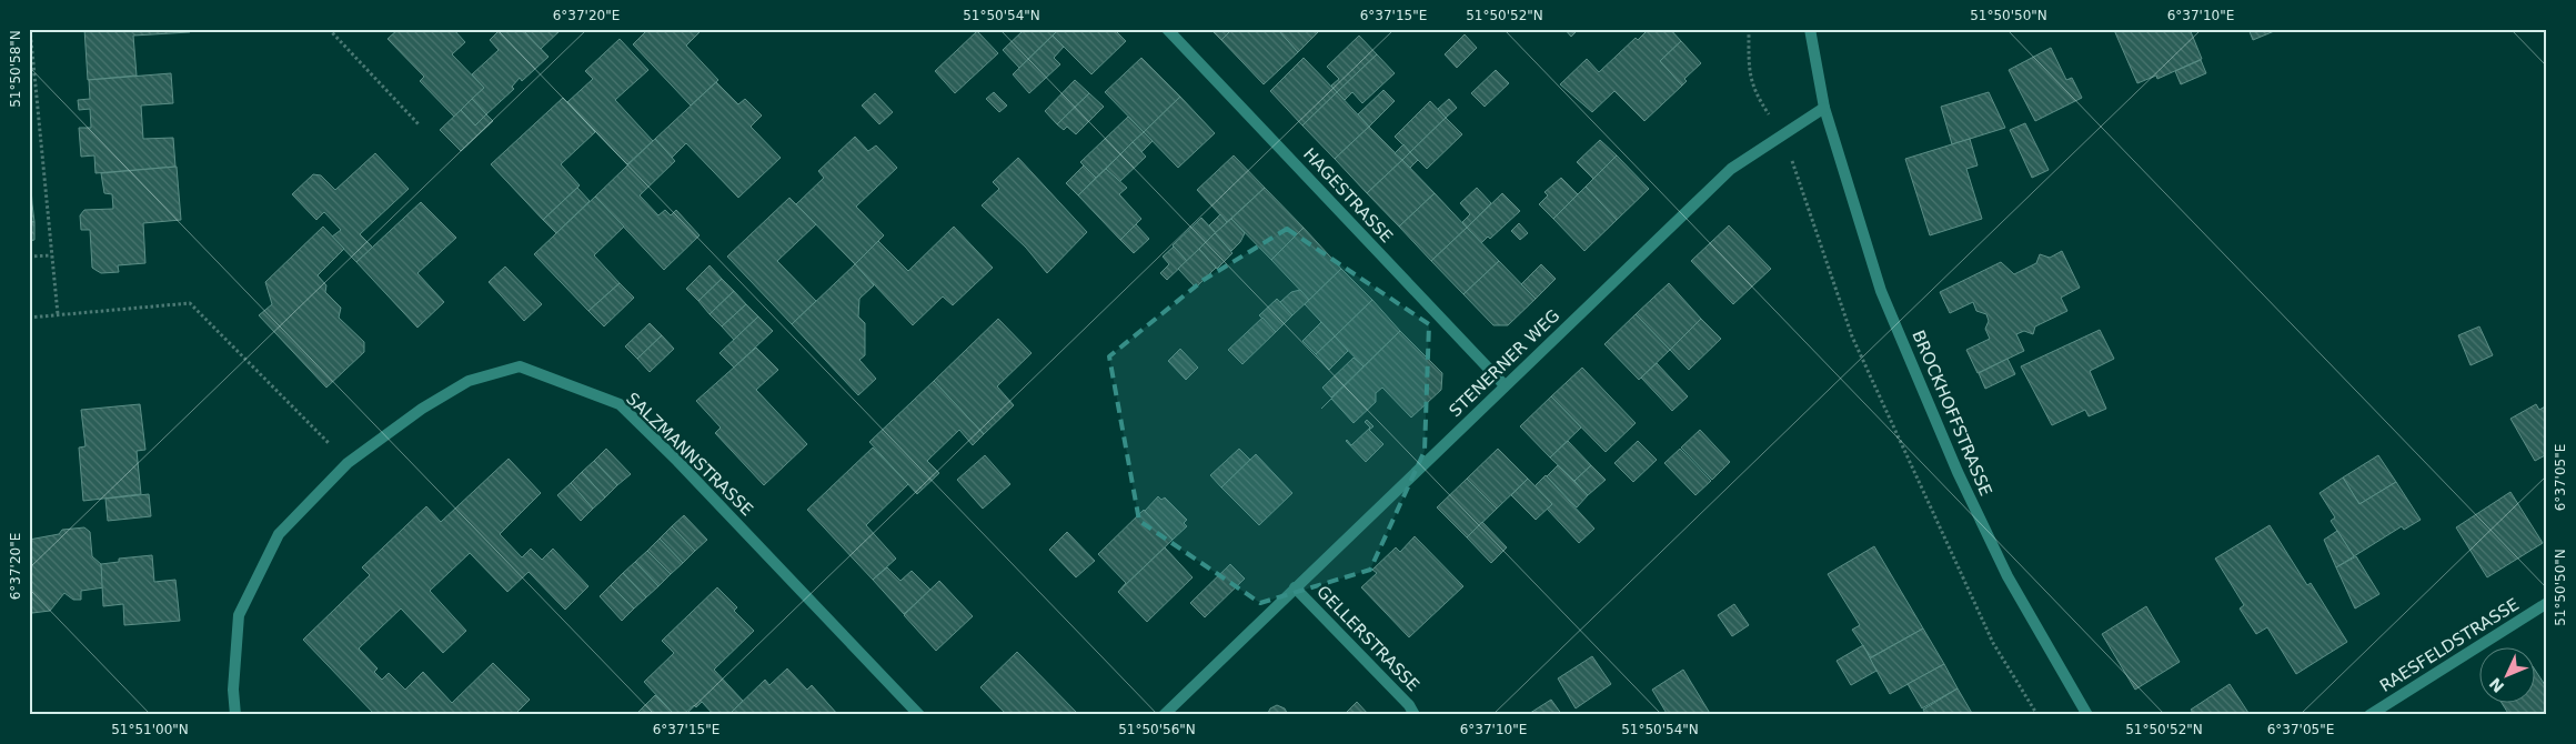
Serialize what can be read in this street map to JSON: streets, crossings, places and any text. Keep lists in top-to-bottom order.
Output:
{
  "streets": {
    "street": [
      "HAGESTRASSE",
      "STENERNER WEG",
      "BROCKHOFFSTRASSE",
      "SALZMANNSTRASSE",
      "GELLERSTRASSE",
      "RAESFELDSTRASSE"
    ]
  },
  "crossings": [
    ["HAGESTRASSE", "STENERNER WEG"],
    ["STENERNER WEG", "BROCKHOFFSTRASSE"],
    ["STENERNER WEG", "GELLERSTRASSE"]
  ],
  "north": "bottom left",
  "coordinates": [
    "6°37'20\"E",
    "51°50'54\"N",
    "6°37'15\"E",
    "51°50'52\"N",
    "51°50'50\"N",
    "6°37'10\"E",
    "51°50'58\"N",
    "6°37'05\"E",
    "51°51'00\"N",
    "51°50'56\"N"
  ]
}
